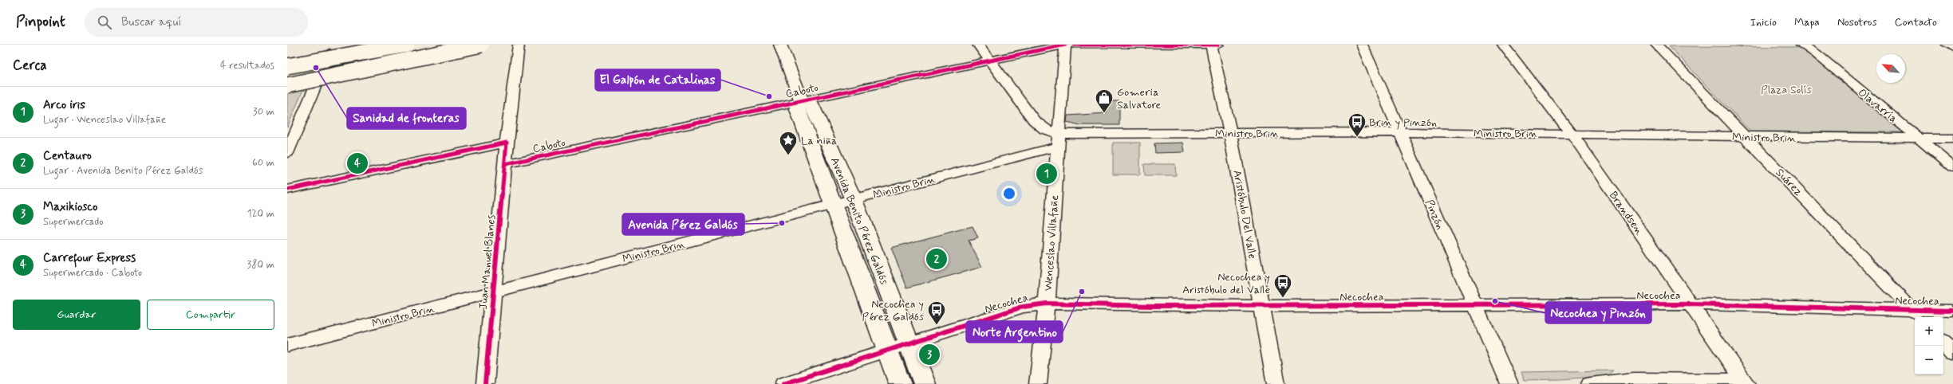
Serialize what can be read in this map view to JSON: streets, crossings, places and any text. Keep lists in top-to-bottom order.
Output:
{
  "streets": {
    "main road": ["Avenida Benito Pérez Galdós"],
    "street": [
      "Caboto",
      "Olavarría",
      "Ministro Brin",
      "Suárez",
      "Brandsen",
      "Aristóbulo Del Valle",
      "Pinzón",
      "Wenceslao Villafañe",
      "Juan Manuel Blanes",
      "Necochea"
    ]
  },
  "crossings": [
    ["Caboto", "Avenida Benito Pérez Galdós"],
    ["Caboto", "Wenceslao Villafañe"],
    ["Caboto", "Juan Manuel Blanes"],
    ["Olavarría", "Ministro Brin"],
    ["Ministro Brin", "Suárez"],
    ["Ministro Brin", "Brandsen"],
    ["Ministro Brin", "Aristóbulo Del Valle"],
    ["Ministro Brin", "Pinzón"],
    ["Ministro Brin", "Avenida Benito Pérez Galdós"],
    ["Ministro Brin", "Wenceslao Villafañe"],
    ["Ministro Brin", "Juan Manuel Blanes"],
    ["Suárez", "Necochea"],
    ["Brandsen", "Necochea"],
    ["Aristóbulo Del Valle", "Necochea"],
    ["Pinzón", "Necochea"],
    ["Avenida Benito Pérez Galdós", "Necochea"],
    ["Wenceslao Villafañe", "Necochea"]
  ],
  "parks": ["Plaza Solís"],
  "places": {
    "other": [
      "Sanidad de fronteras",
      "El Galpón de Catalinas",
      "Avenida Pérez Galdós",
      "Norte Argentino",
      "Necochea y Pinzón"
    ],
    "shop": ["Gomeria Salvatore"],
    "bus stop": ["Brin y Pinzón", "Necochea y Aristóbulo del Valle", "Necochea y Pérez Galdós"],
    "place": ["La niña"]
  },
  "north": "top left",
  "page": {
    "header": "Pinpoint",
    "search": "Buscar aquí",
    "nav": [
      "Inicio",
      "Mapa",
      "Nosotros",
      "Contacto"
    ],
    "heading": ["Cerca", "4 resultados"],
    "list": [
      {
        "mark": "1",
        "name": "Arco iris",
        "note": "Lugar · Wenceslao Villafañe",
        "value": "30 m"
      },
      {
        "mark": "2",
        "name": "Centauro",
        "note": "Lugar · Avenida Benito Pérez Galdós",
        "value": "60 m"
      },
      {
        "mark": "3",
        "name": "Maxikiosco",
        "note": "Supermercado",
        "value": "120 m"
      },
      {
        "mark": "4",
        "name": "Carrefour Express",
        "note": "Supermercado · Caboto",
        "value": "380 m"
      }
    ],
    "pins": [
      "4",
      "1",
      "2",
      "3"
    ],
    "buttons": ["Guardar", "Compartir"],
    "map_buttons": ["+", "−"]
  }
}
